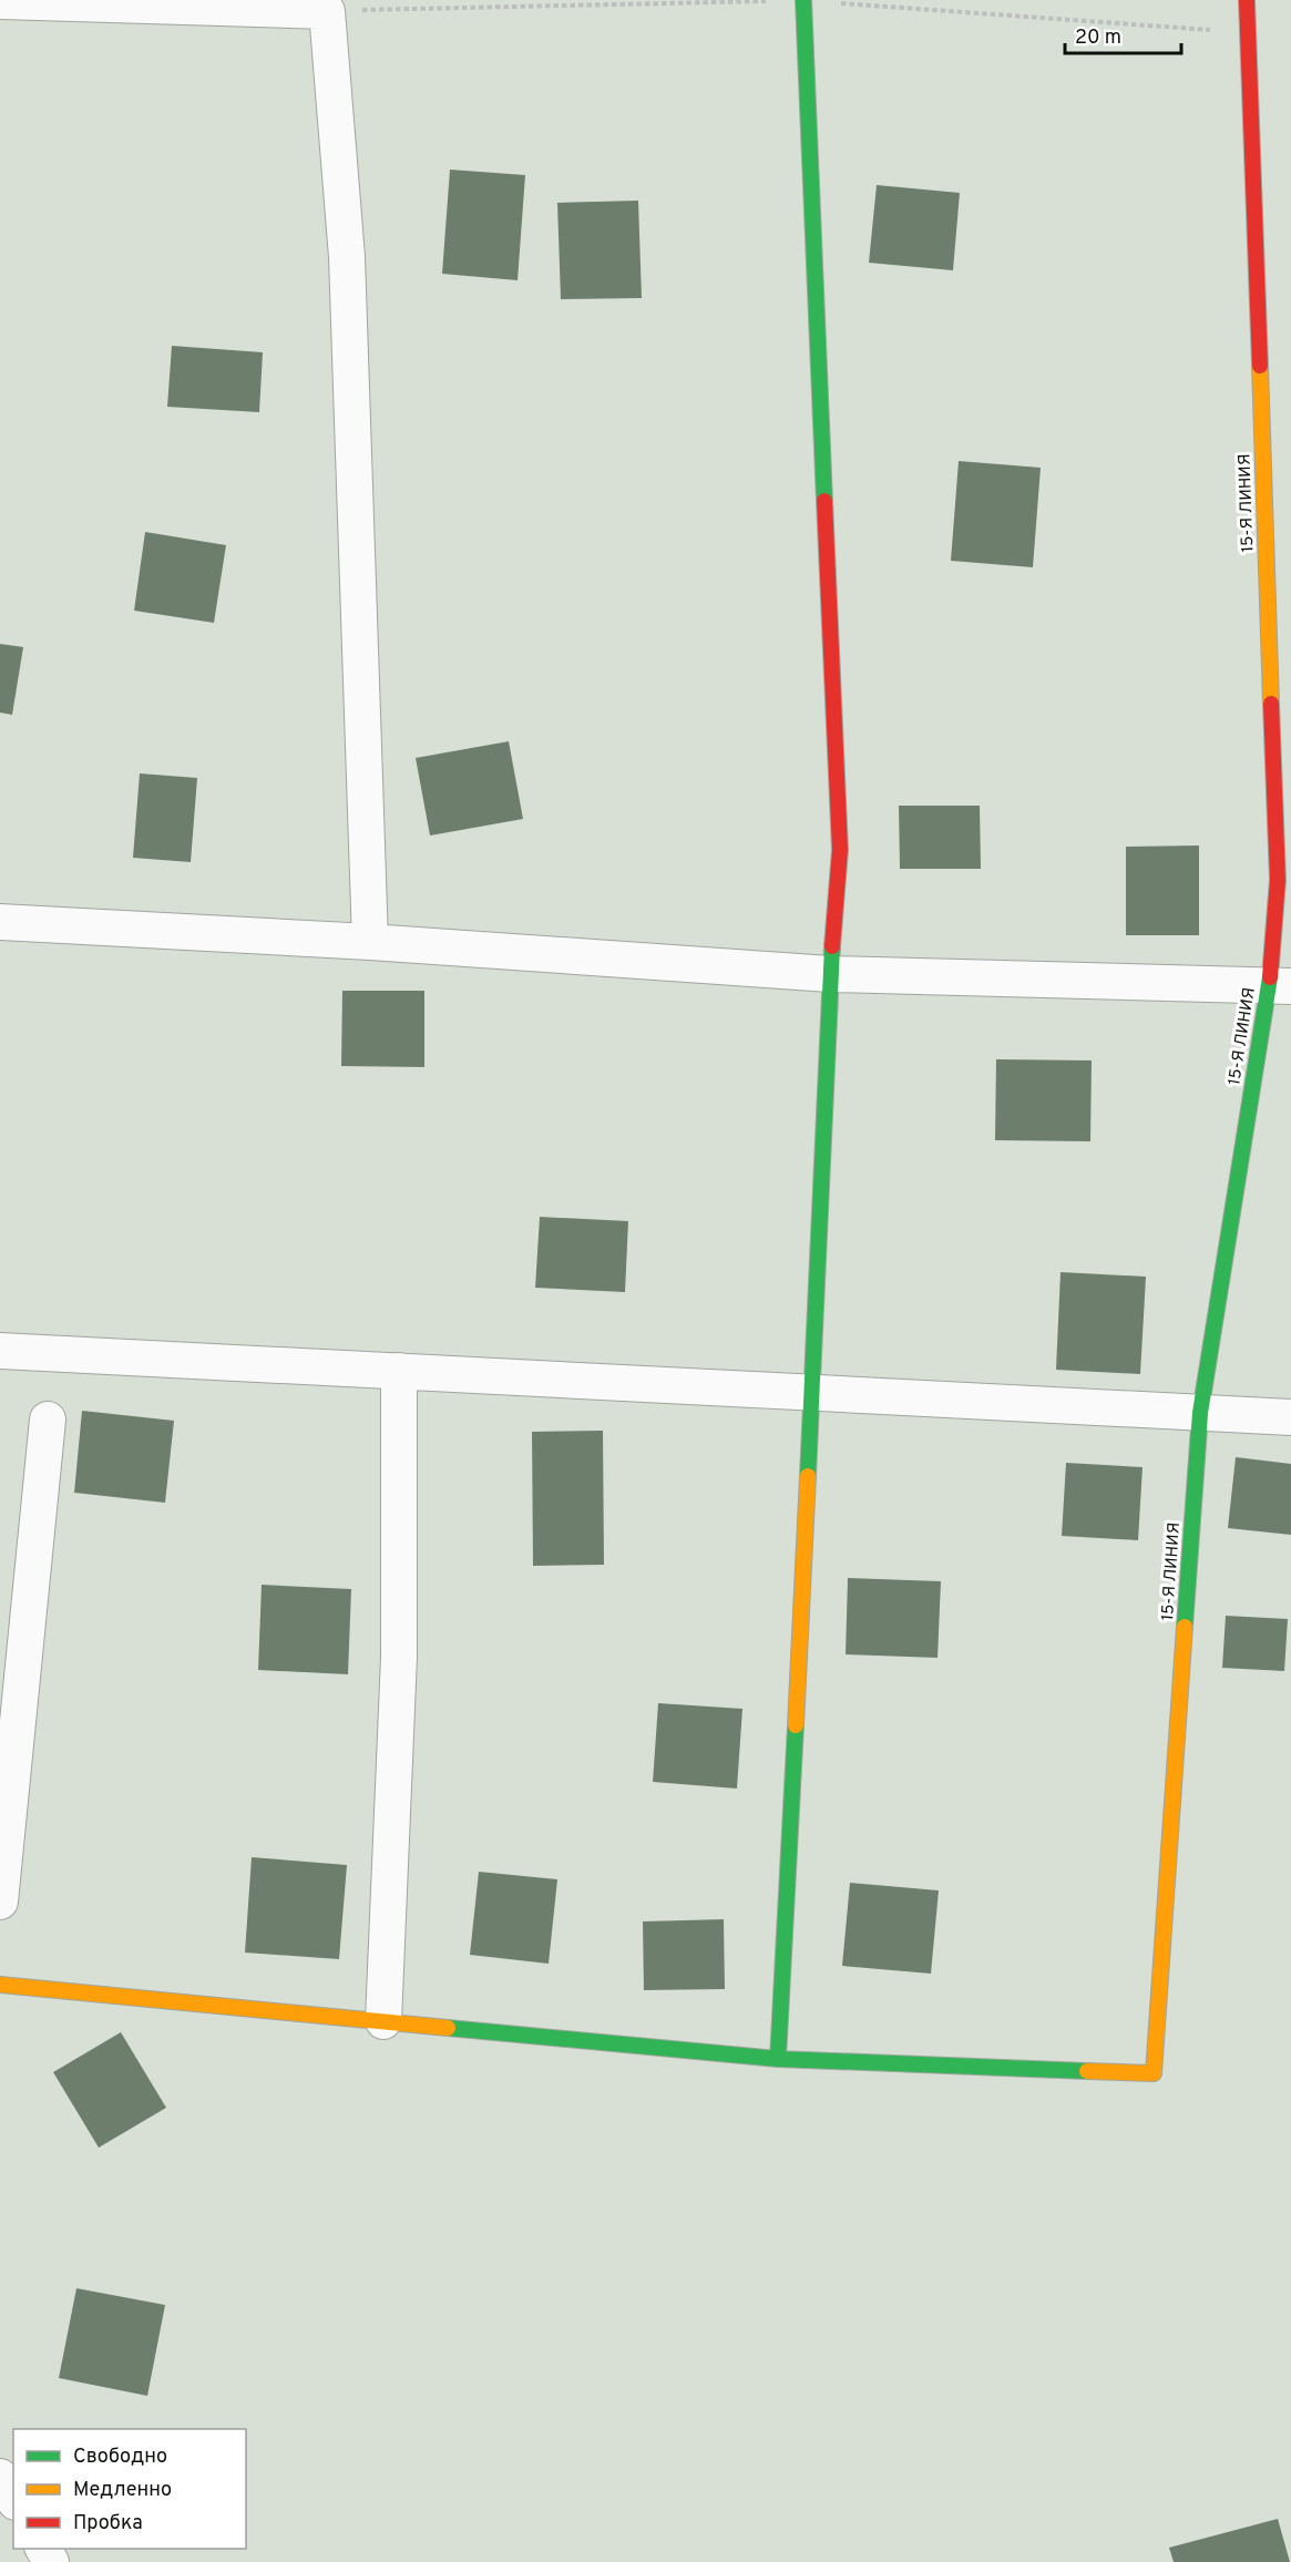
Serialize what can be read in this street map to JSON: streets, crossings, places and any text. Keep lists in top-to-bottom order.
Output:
{
  "streets": {
    "street": ["15-Я ЛИНИЯ"]
  },
  "legend": ["Свободно", "Медленно", "Пробка"],
  "scale_bar": "20 m"
}
